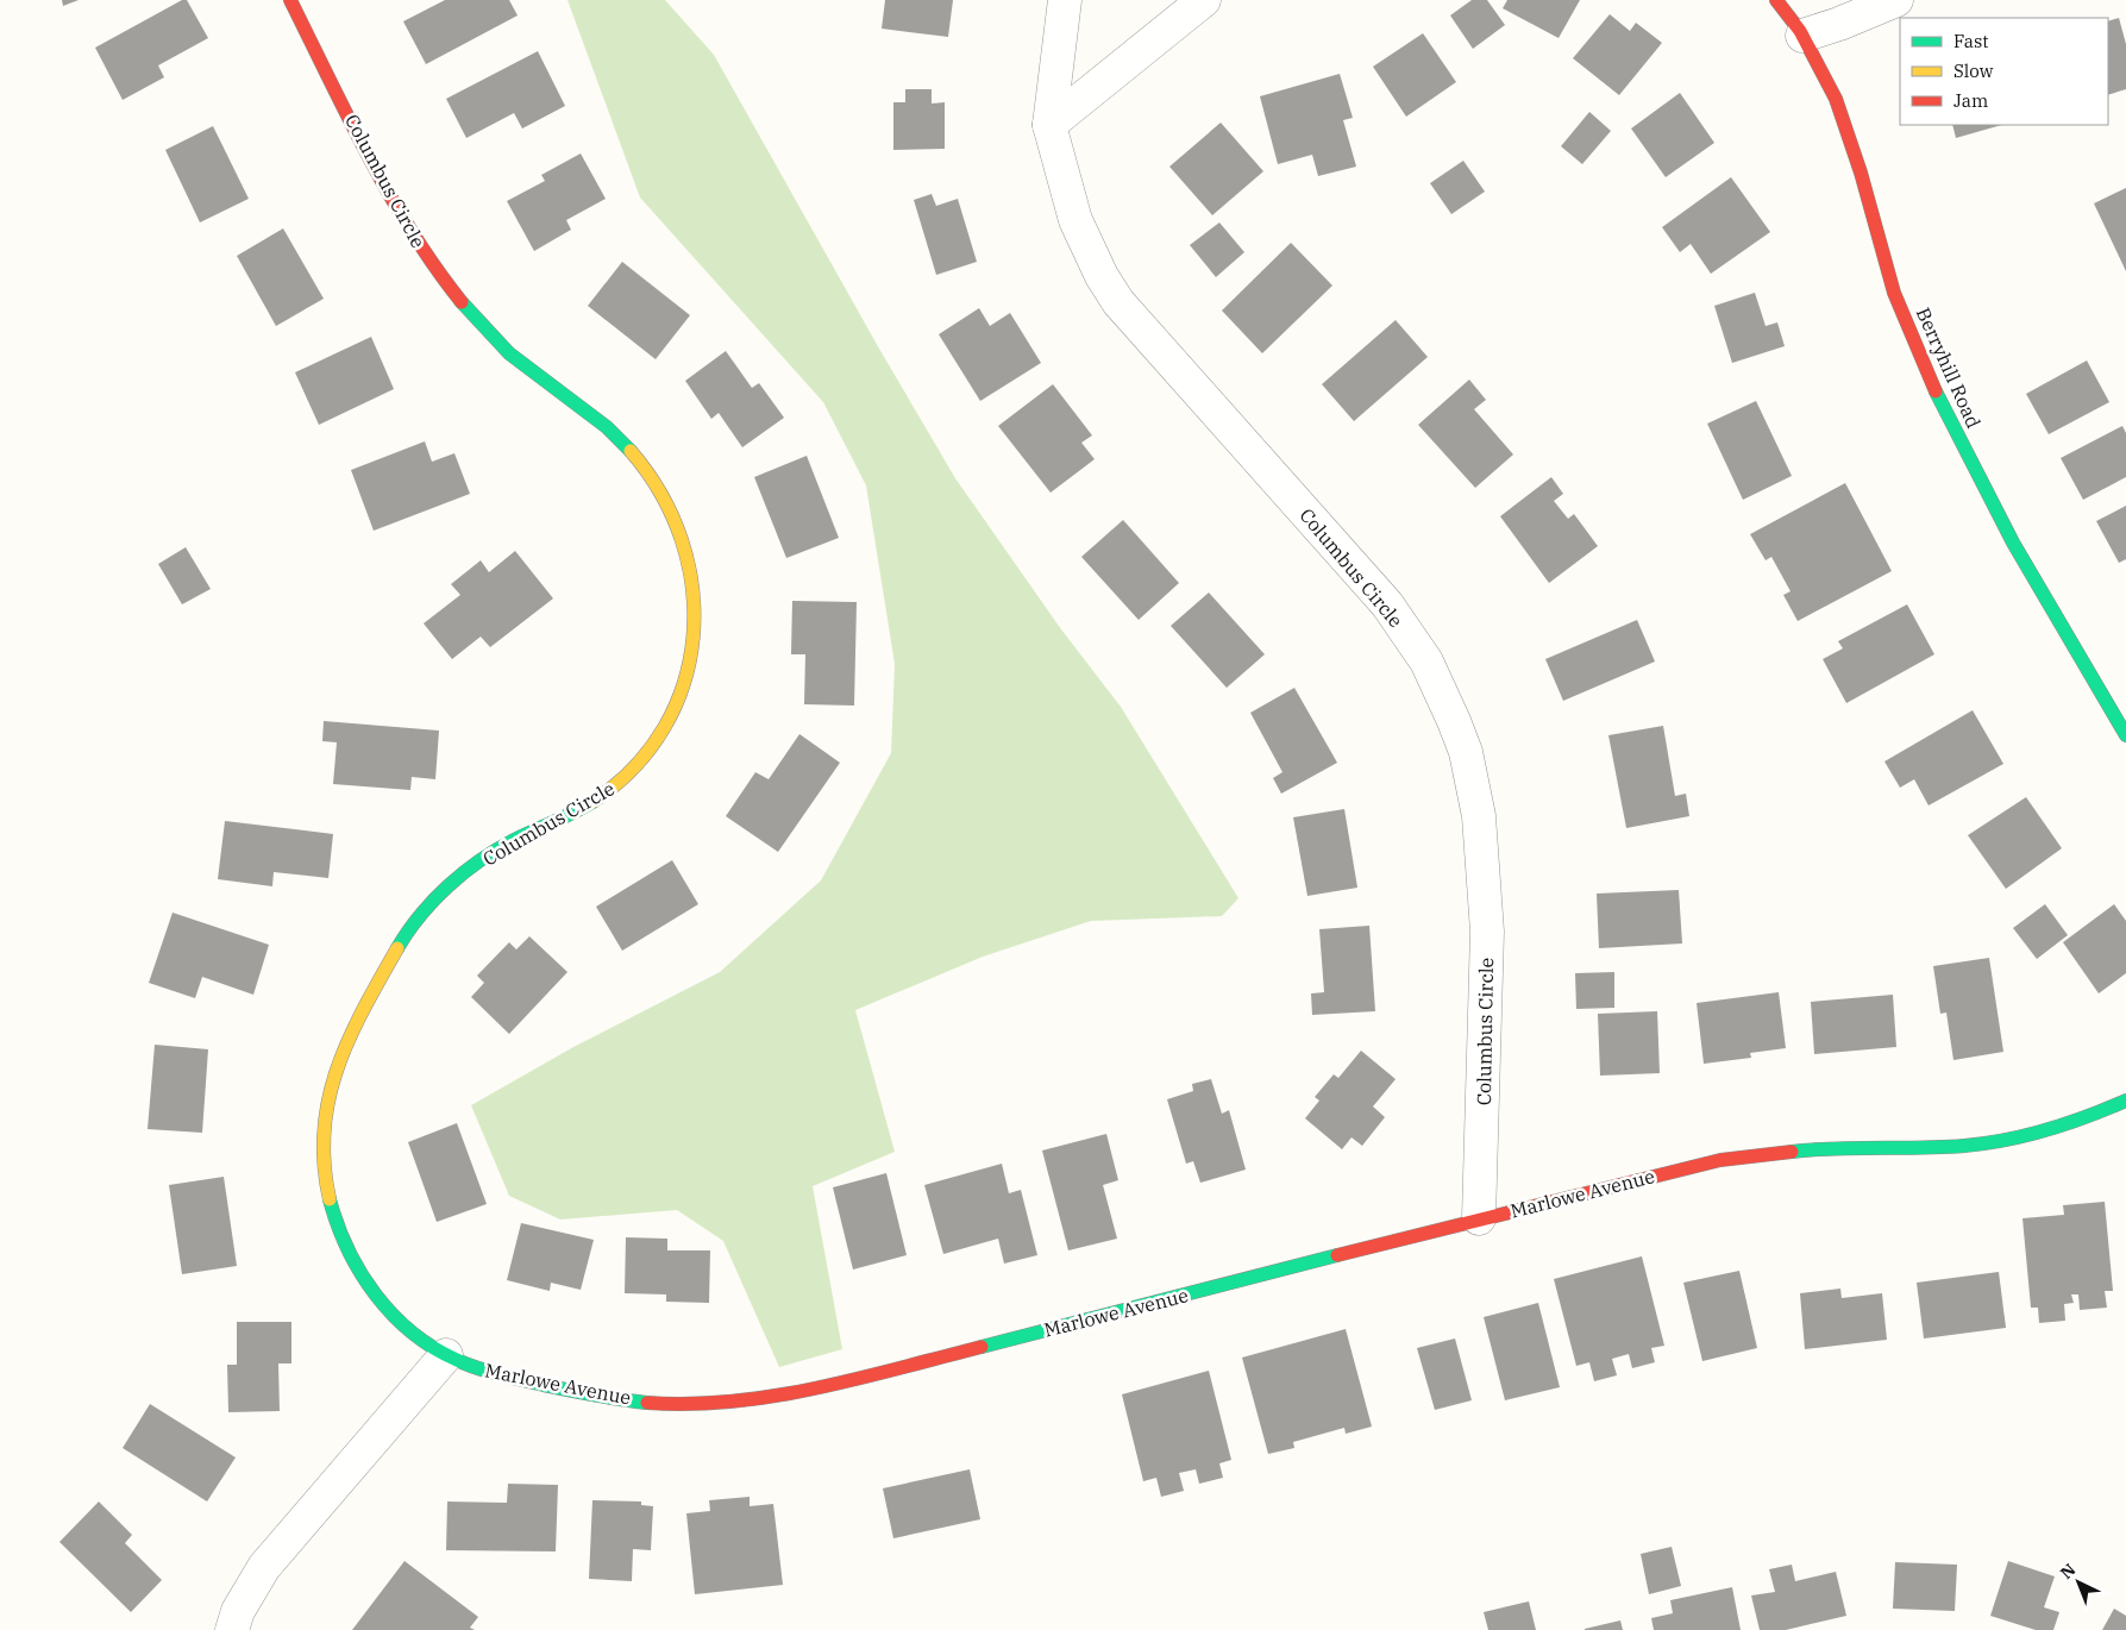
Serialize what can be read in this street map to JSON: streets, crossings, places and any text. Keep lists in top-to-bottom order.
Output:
{
  "streets": {
    "street": ["Columbus Circle", "Berryhill Road", "Marlowe Avenue"]
  },
  "crossings": [
    ["Columbus Circle", "Marlowe Avenue"]
  ],
  "legend": ["Fast", "Slow", "Jam"],
  "north": "top left"
}
